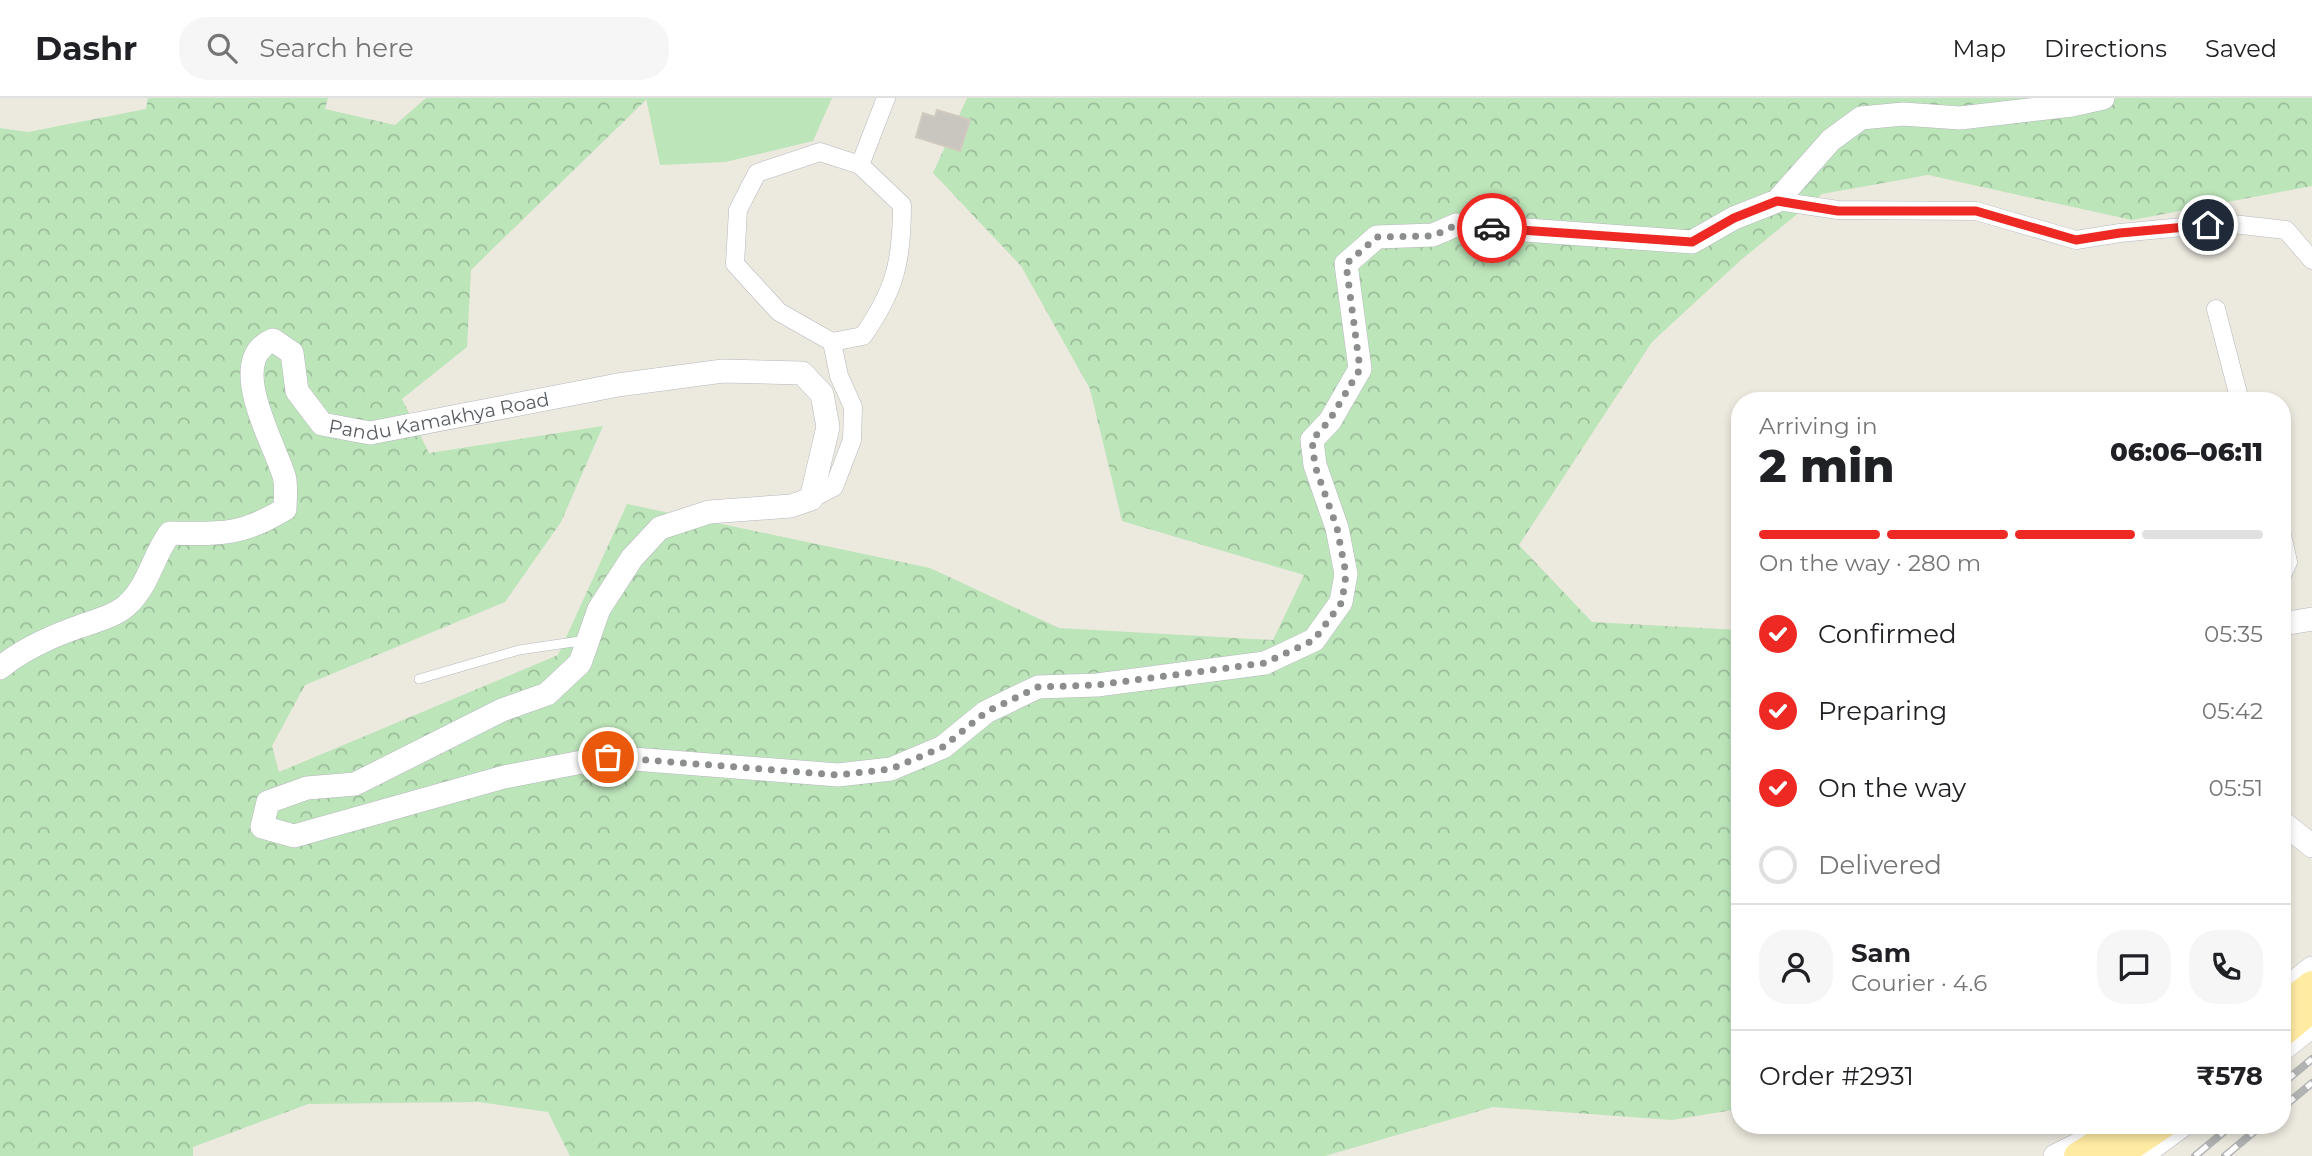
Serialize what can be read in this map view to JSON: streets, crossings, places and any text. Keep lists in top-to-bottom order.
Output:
{
  "streets": {
    "street": ["Pandu Kamakhya Road"]
  },
  "page": {
    "header": "Dashr",
    "search": "Search here",
    "nav": ["Map", "Directions", "Saved"],
    "heading": ["2 min", "Arriving in", "06:06–06:11"],
    "panel": [
      "Sam",
      "Courier · 4.6",
      "Order #2931",
      "₹578"
    ],
    "bar": "On the way · 280 m",
    "list": [
      ["Confirmed", "05:35"],
      ["Preparing", "05:42"],
      ["On the way", "05:51"],
      "Delivered"
    ]
  }
}
